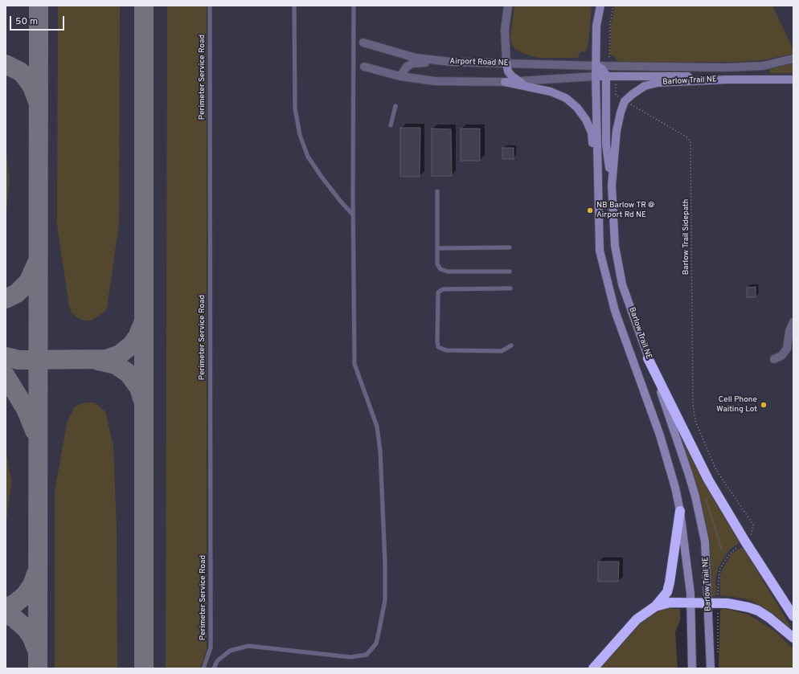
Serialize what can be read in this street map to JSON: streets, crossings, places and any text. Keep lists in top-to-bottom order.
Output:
{
  "streets": {
    "main road": ["Barlow Trail NE"],
    "street": ["Airport Road NE"],
    "lane": ["Perimeter Service Road"],
    "path": ["Barlow Trail Sidepath"]
  },
  "places": ["NB Barlow TR @ Airport Rd NE", "Cell Phone Waiting Lot"],
  "scale_bar": "50 m"
}
